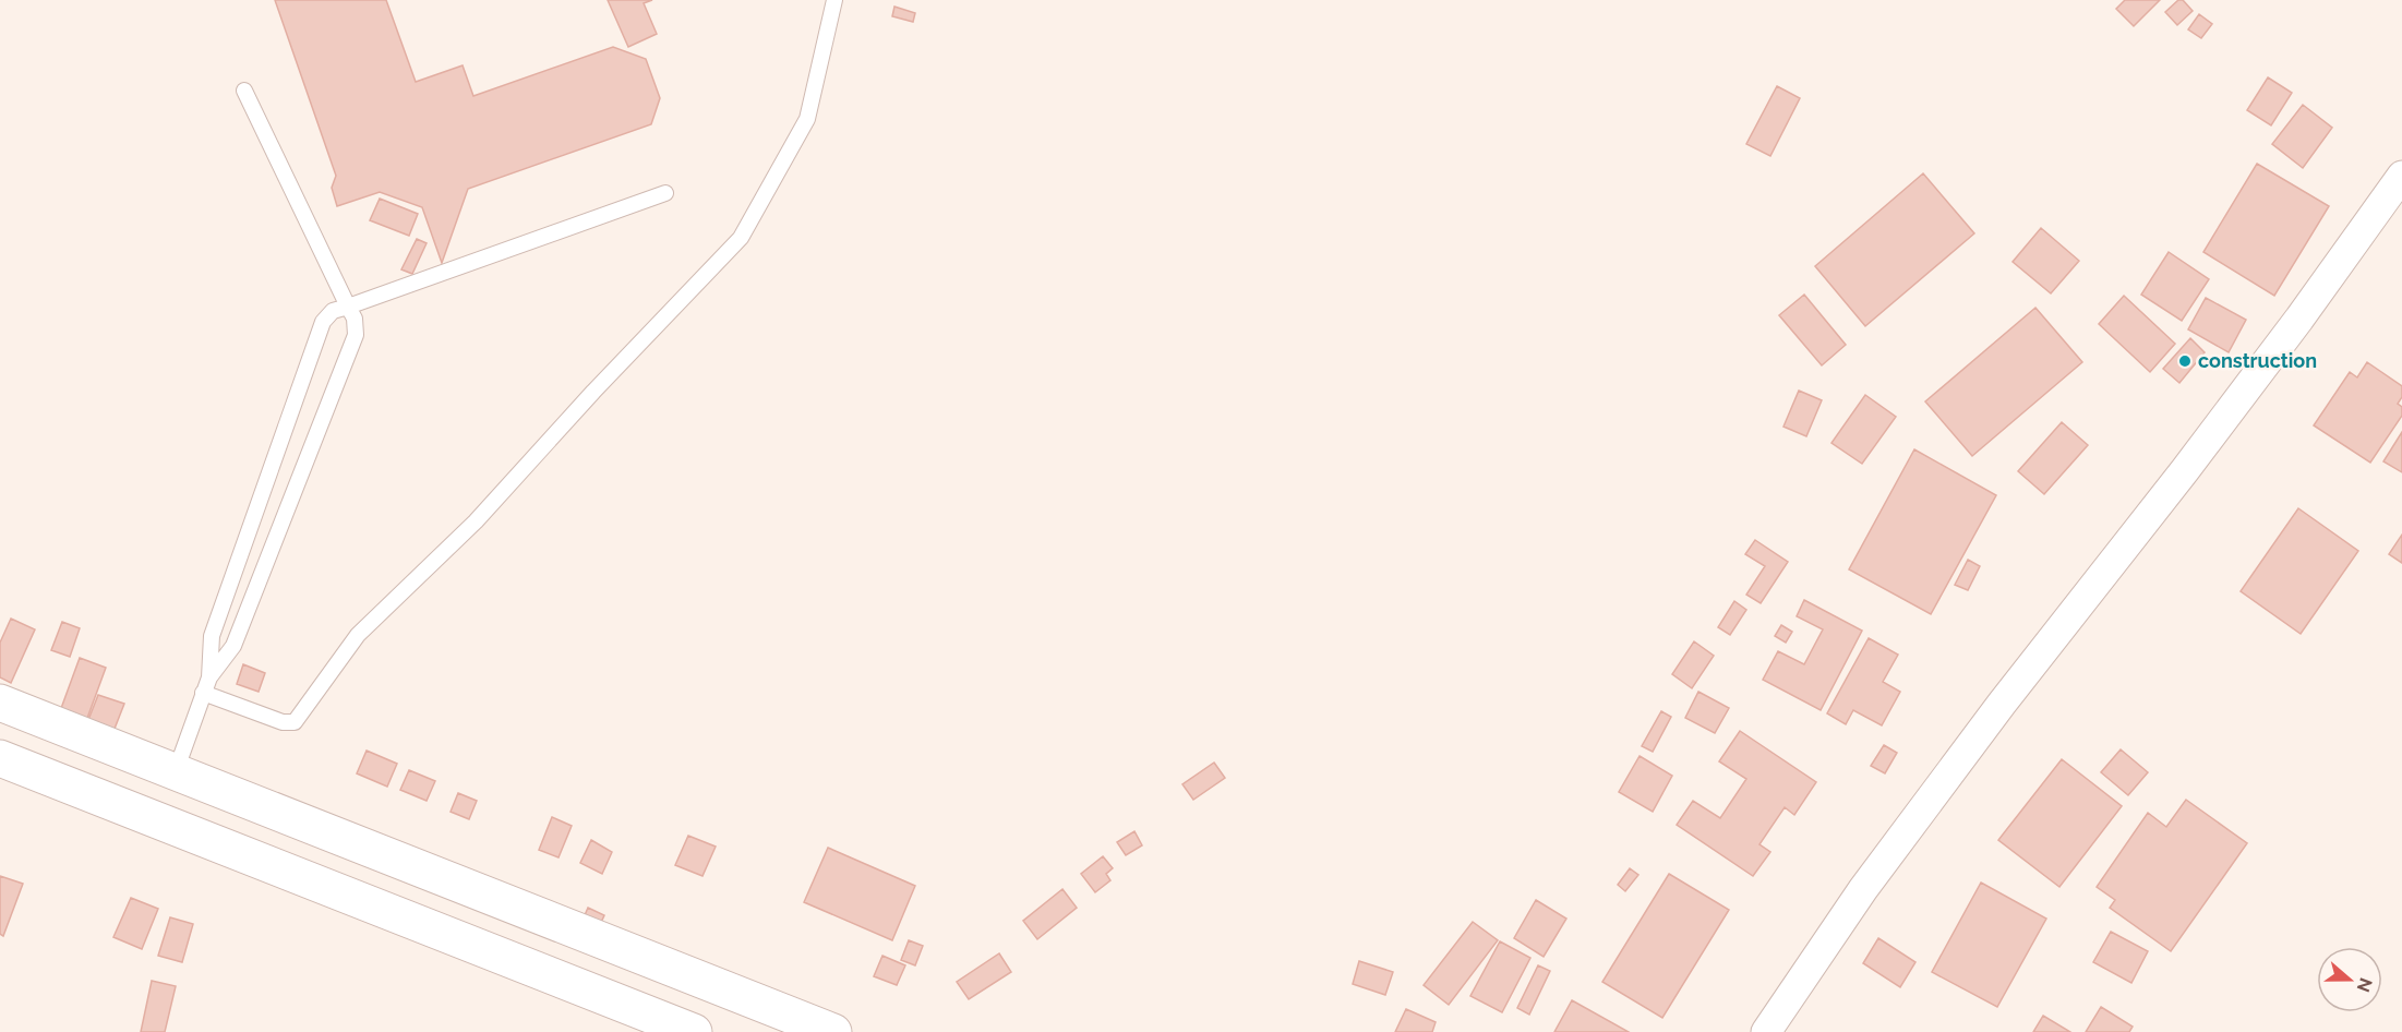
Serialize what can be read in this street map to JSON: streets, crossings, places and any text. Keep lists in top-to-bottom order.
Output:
{
  "places": ["construction"],
  "north": "right"
}
